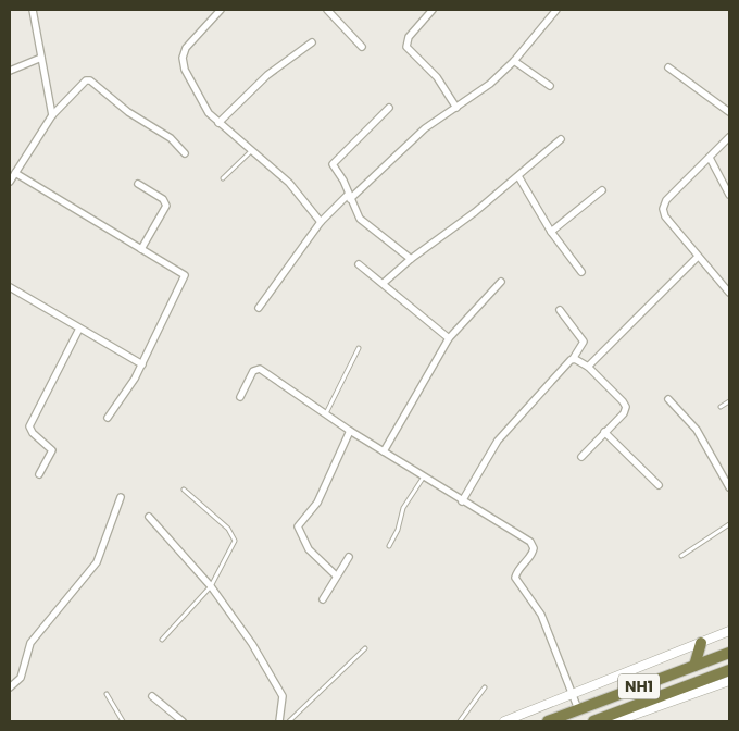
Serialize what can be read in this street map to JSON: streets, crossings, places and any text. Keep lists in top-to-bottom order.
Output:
{
  "streets": {
    "highway": ["NH1"]
  }
}
